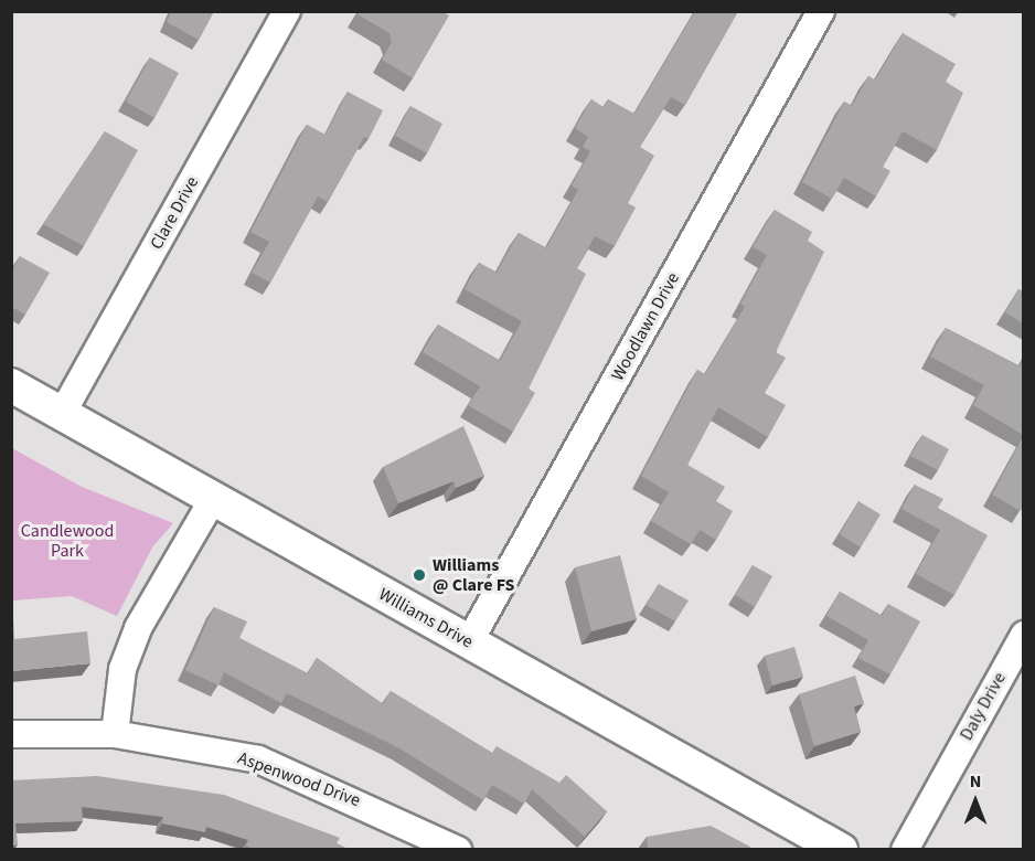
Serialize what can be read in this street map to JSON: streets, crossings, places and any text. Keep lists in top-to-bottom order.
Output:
{
  "streets": {
    "street": [
      "Clare Drive",
      "Woodlawn Drive",
      "Williams Drive",
      "Daly Drive",
      "Aspenwood Drive"
    ]
  },
  "crossings": [
    ["Clare Drive", "Williams Drive"],
    ["Woodlawn Drive", "Williams Drive"]
  ],
  "parks": ["Candlewood Park"],
  "places": ["Williams @ Clare FS"],
  "north": "top"
}
